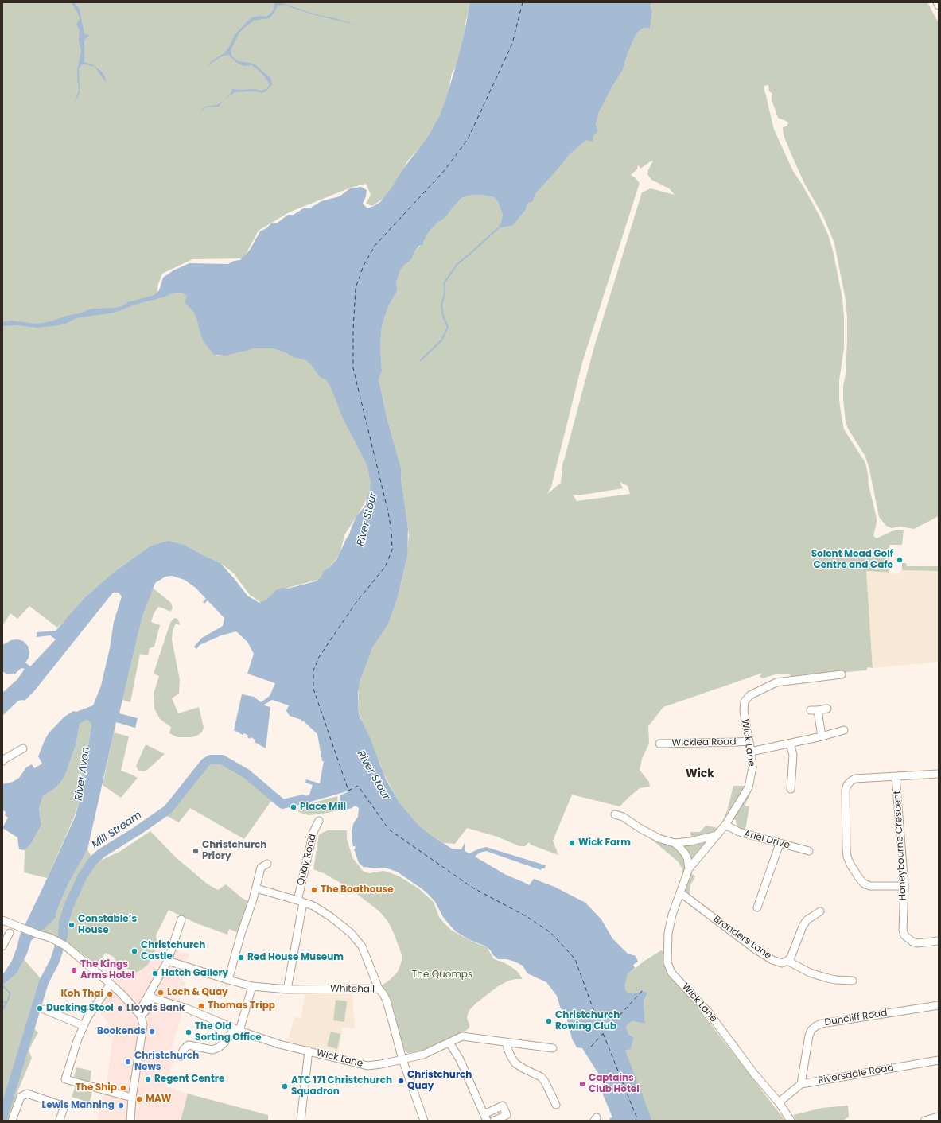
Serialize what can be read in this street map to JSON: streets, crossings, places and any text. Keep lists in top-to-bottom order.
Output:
{
  "streets": {
    "street": [
      "Wicklea Road",
      "Wick Lane",
      "Ariel Drive",
      "Honeybourne Crescent",
      "Quay Road",
      "Branders Lane",
      "Whitehall",
      "Duncliff Road",
      "Riversdale Road"
    ]
  },
  "crossings": [
    ["Wicklea Road", "Wick Lane"],
    ["Wick Lane", "Ariel Drive"],
    ["Wick Lane", "Branders Lane"],
    ["Wick Lane", "Whitehall"],
    ["Wick Lane", "Riversdale Road"],
    ["Quay Road", "Whitehall"],
    ["Duncliff Road", "Riversdale Road"]
  ],
  "districts": ["Wick"],
  "water": ["River Stour", "River Avon", "Mill Stream"],
  "parks": ["The Quomps"],
  "places": [
    "Solent Mead Golf Centre and Cafe",
    "Place Mill",
    "Wick Farm",
    "Christchurch Priory",
    "The Boathouse",
    "Constable’s House",
    "Christchurch Castle",
    "Red House Museum",
    "The Kings Arms Hotel",
    "Hatch Gallery",
    "Loch & Quay",
    "Koh Thai",
    "Thomas Tripp",
    "Ducking Stool",
    "Lloyds Bank",
    "Christchurch Rowing Club",
    "Bookends",
    "The Old Sorting Office",
    "Christchurch News",
    "Regent Centre",
    "Christchurch Quay",
    "Captains Club Hotel",
    "ATC 171 Christchurch Squadron",
    "The Ship",
    "MAW",
    "Lewis Manning"
  ]
}
